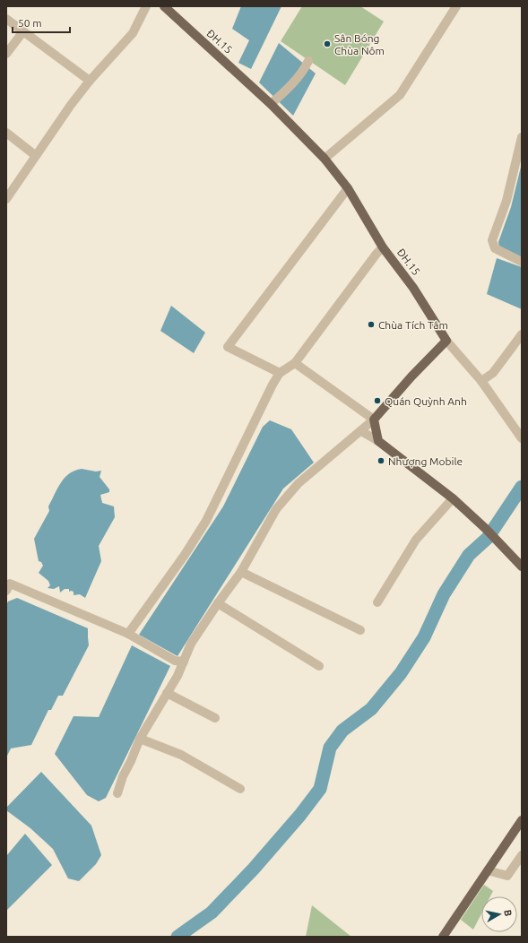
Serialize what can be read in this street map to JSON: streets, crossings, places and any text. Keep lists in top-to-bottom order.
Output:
{
  "streets": {
    "main road": ["ĐH.15"]
  },
  "places": [
    "Sân Bóng Chùa Nôm",
    "Chùa Tích Tâm",
    "Quán Quỳnh Anh",
    "Nhượng Mobile"
  ],
  "scale_bar": "50 m",
  "north": "right"
}
